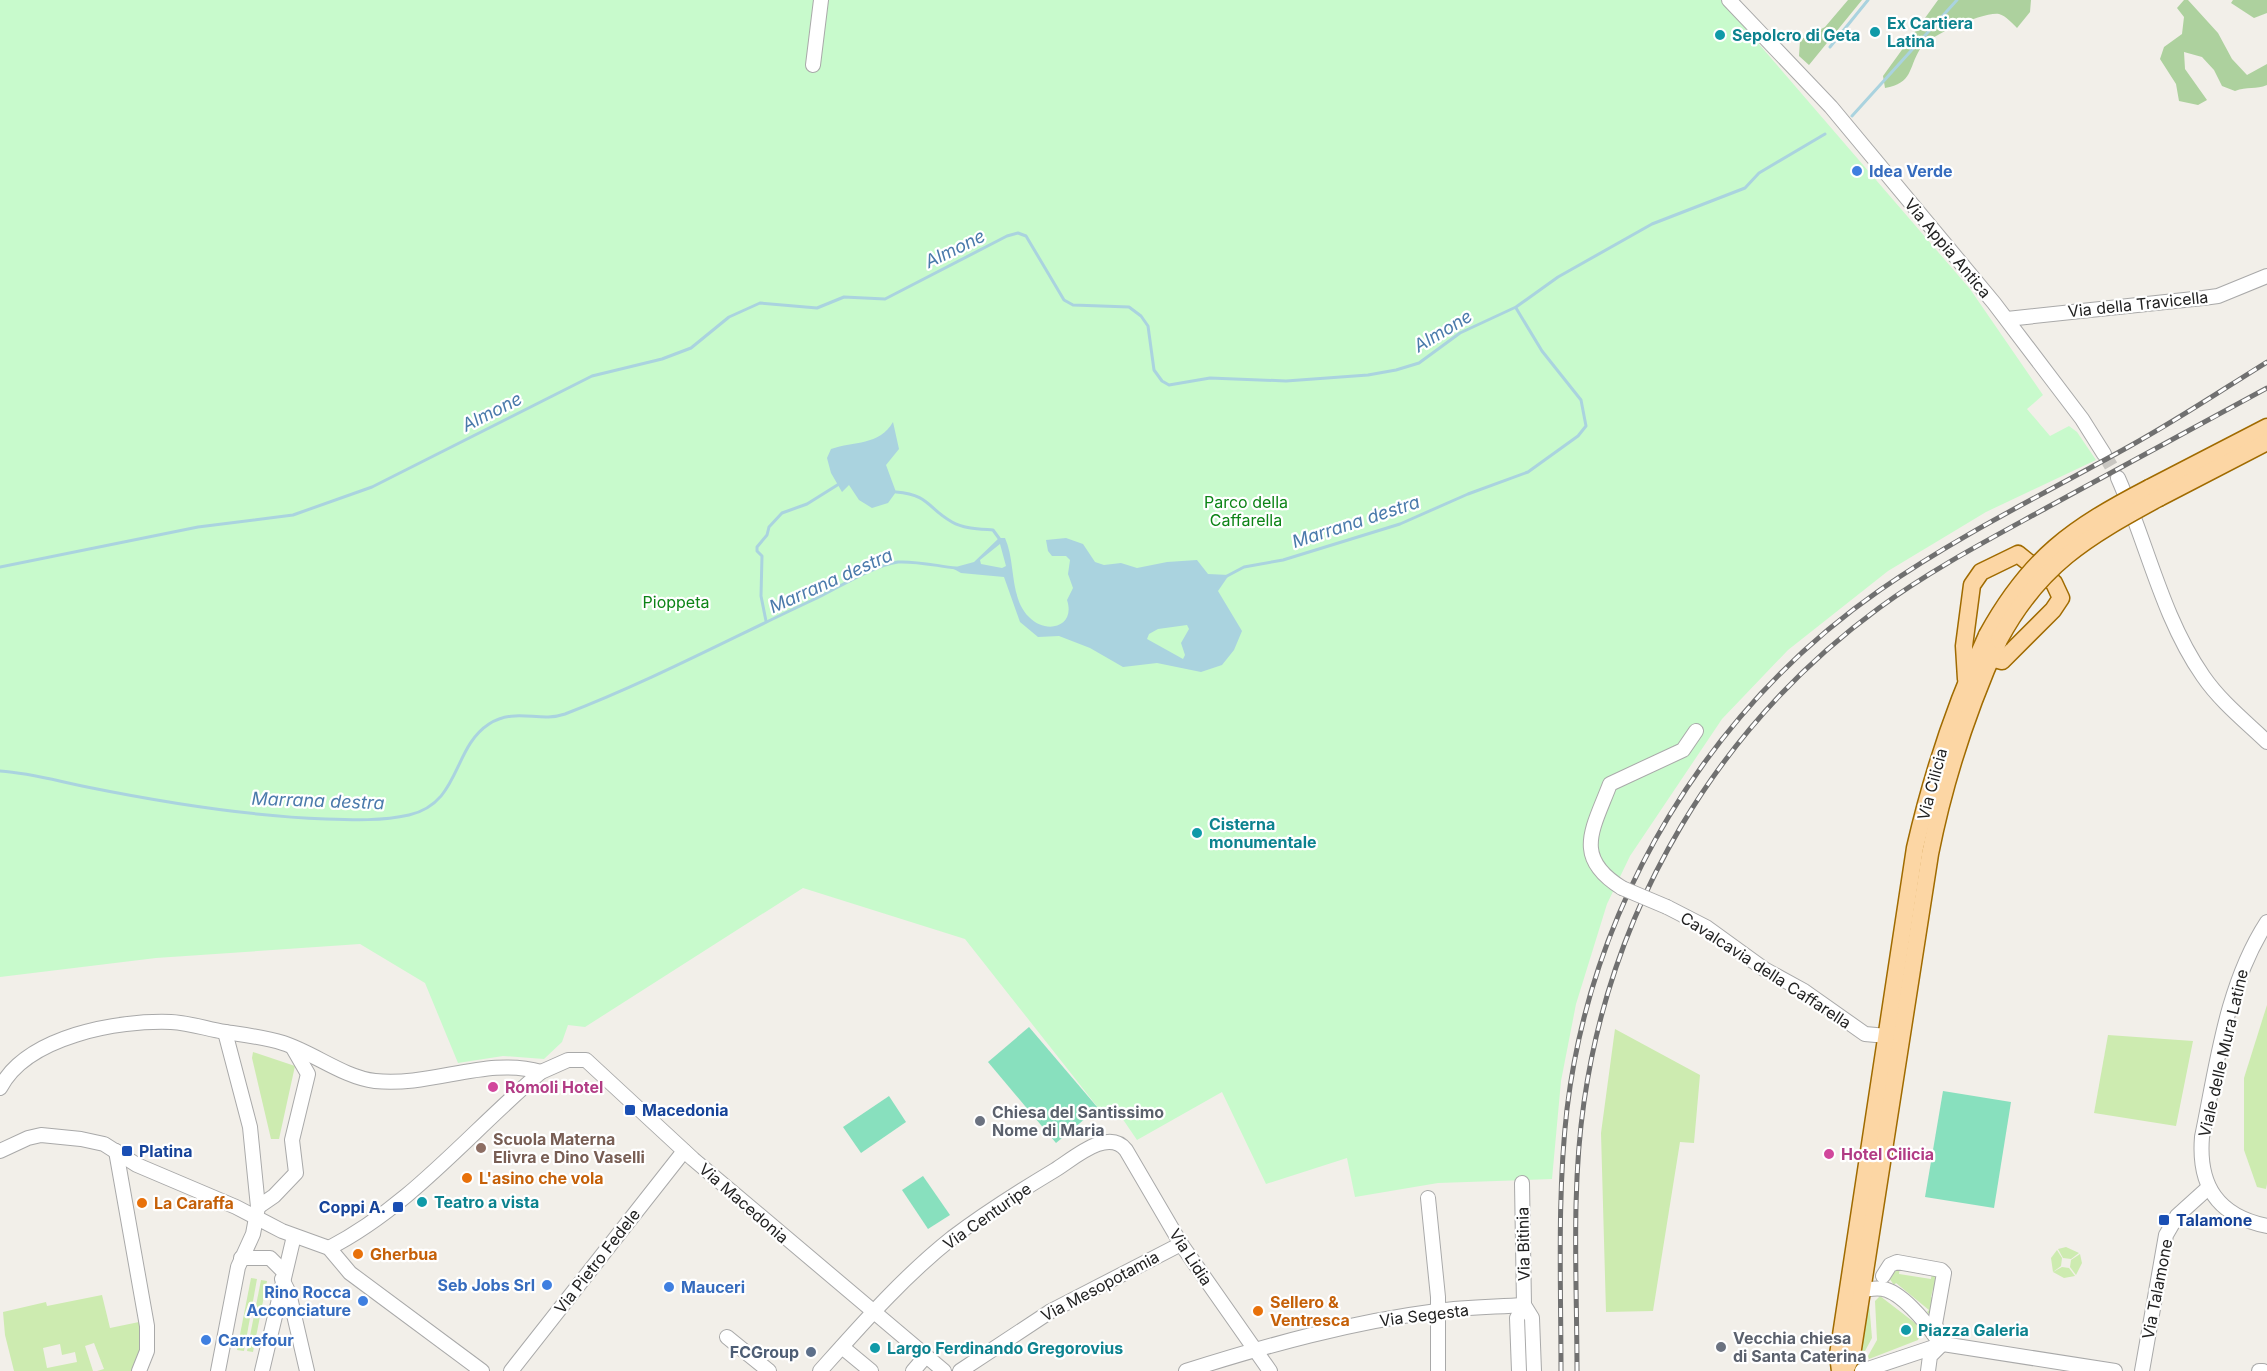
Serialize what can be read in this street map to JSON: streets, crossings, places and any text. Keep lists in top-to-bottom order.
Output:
{
  "streets": {
    "main road": ["Via Cilicia"],
    "street": [
      "Via Appia Antica",
      "Via della Travicella",
      "Cavalcavia della Caffarella",
      "Viale delle Mura Latine",
      "Via Macedonia",
      "Via Centuripe",
      "Via Bitinia",
      "Via Lidia",
      "Via Pietro Fedele",
      "Via Mesopotamia",
      "Via Talamone",
      "Via Segesta"
    ]
  },
  "crossings": [
    ["Via Appia Antica", "Via della Travicella"],
    ["Via Cilicia", "Cavalcavia della Caffarella"],
    ["Viale delle Mura Latine", "Via Talamone"],
    ["Via Macedonia", "Via Centuripe"],
    ["Via Macedonia", "Via Pietro Fedele"],
    ["Via Centuripe", "Via Lidia"],
    ["Via Bitinia", "Via Segesta"],
    ["Via Lidia", "Via Mesopotamia"],
    ["Via Lidia", "Via Segesta"]
  ],
  "water": ["Almone", "Marrana destra"],
  "parks": ["Parco della Caffarella", "Pioppeta"],
  "places": {
    "other": [
      "Ex Cartiera Latina",
      "Sepolcro di Geta",
      "Idea Verde",
      "Cisterna monumentale",
      "Romoli Hotel",
      "Chiesa del Santissimo Nome di Maria",
      "Scuola Materna Elivra e Dino Vaselli",
      "Hotel Cilicia",
      "L'asino che vola",
      "Teatro a vista",
      "La Caraffa",
      "Gherbua",
      "Seb Jobs Srl",
      "Mauceri",
      "Rino Rocca Acconciature",
      "Sellero & Ventresca",
      "Piazza Galeria",
      "Carrefour",
      "Vecchia chiesa di Santa Caterina",
      "Largo Ferdinando Gregorovius",
      "FCGroup"
    ],
    "transit": [
      "Macedonia",
      "Platina",
      "Coppi A.",
      "Talamone"
    ]
  }
}
